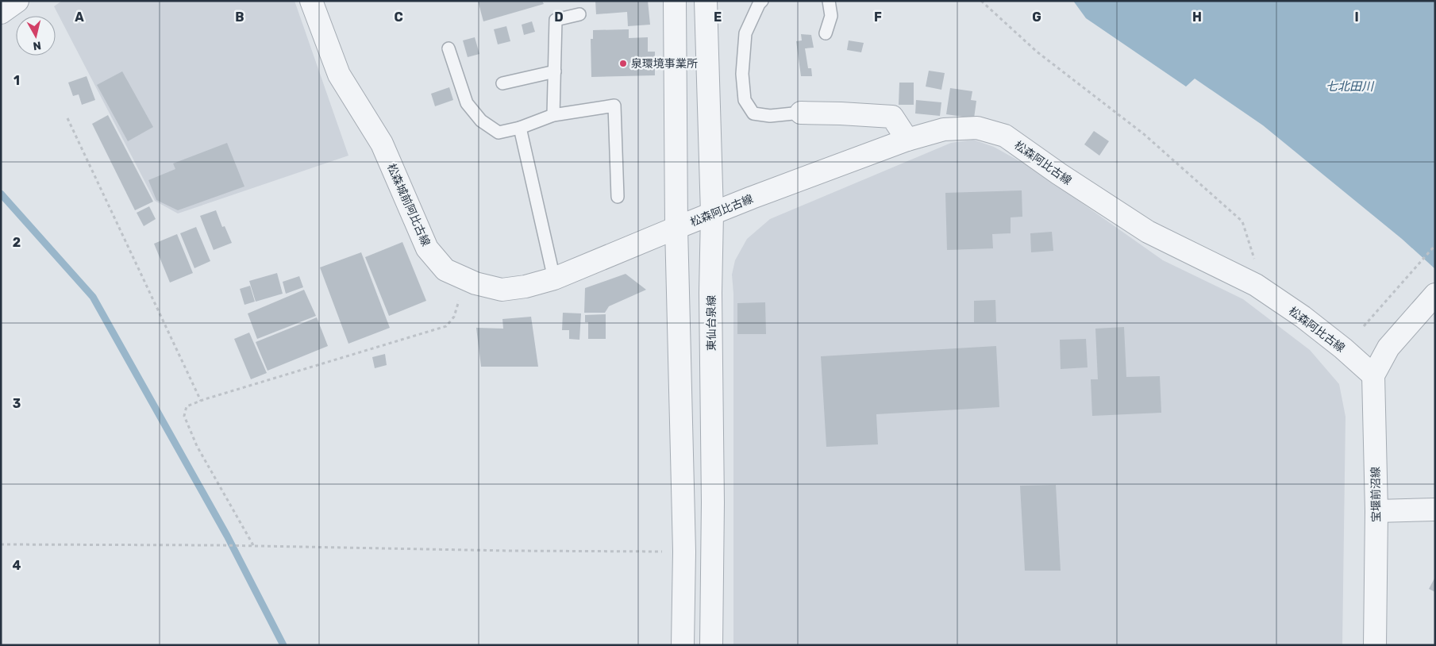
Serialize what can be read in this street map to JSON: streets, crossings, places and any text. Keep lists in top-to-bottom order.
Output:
{
  "streets": {
    "street": [
      "松森阿比古線",
      "松森城前阿比古線",
      "東仙台泉線",
      "宝堰前沼線"
    ]
  },
  "crossings": [
    ["松森阿比古線", "松森城前阿比古線"],
    ["松森阿比古線", "東仙台泉線"],
    ["松森阿比古線", "宝堰前沼線"]
  ],
  "water": ["七北田川"],
  "places": ["泉環境事業所"],
  "north": "bottom",
  "grid": {
    "columns": [
      "A",
      "B",
      "C",
      "D",
      "E",
      "F",
      "G",
      "H",
      "I"
    ],
    "rows": [
      "1",
      "2",
      "3",
      "4"
    ]
  }
}
